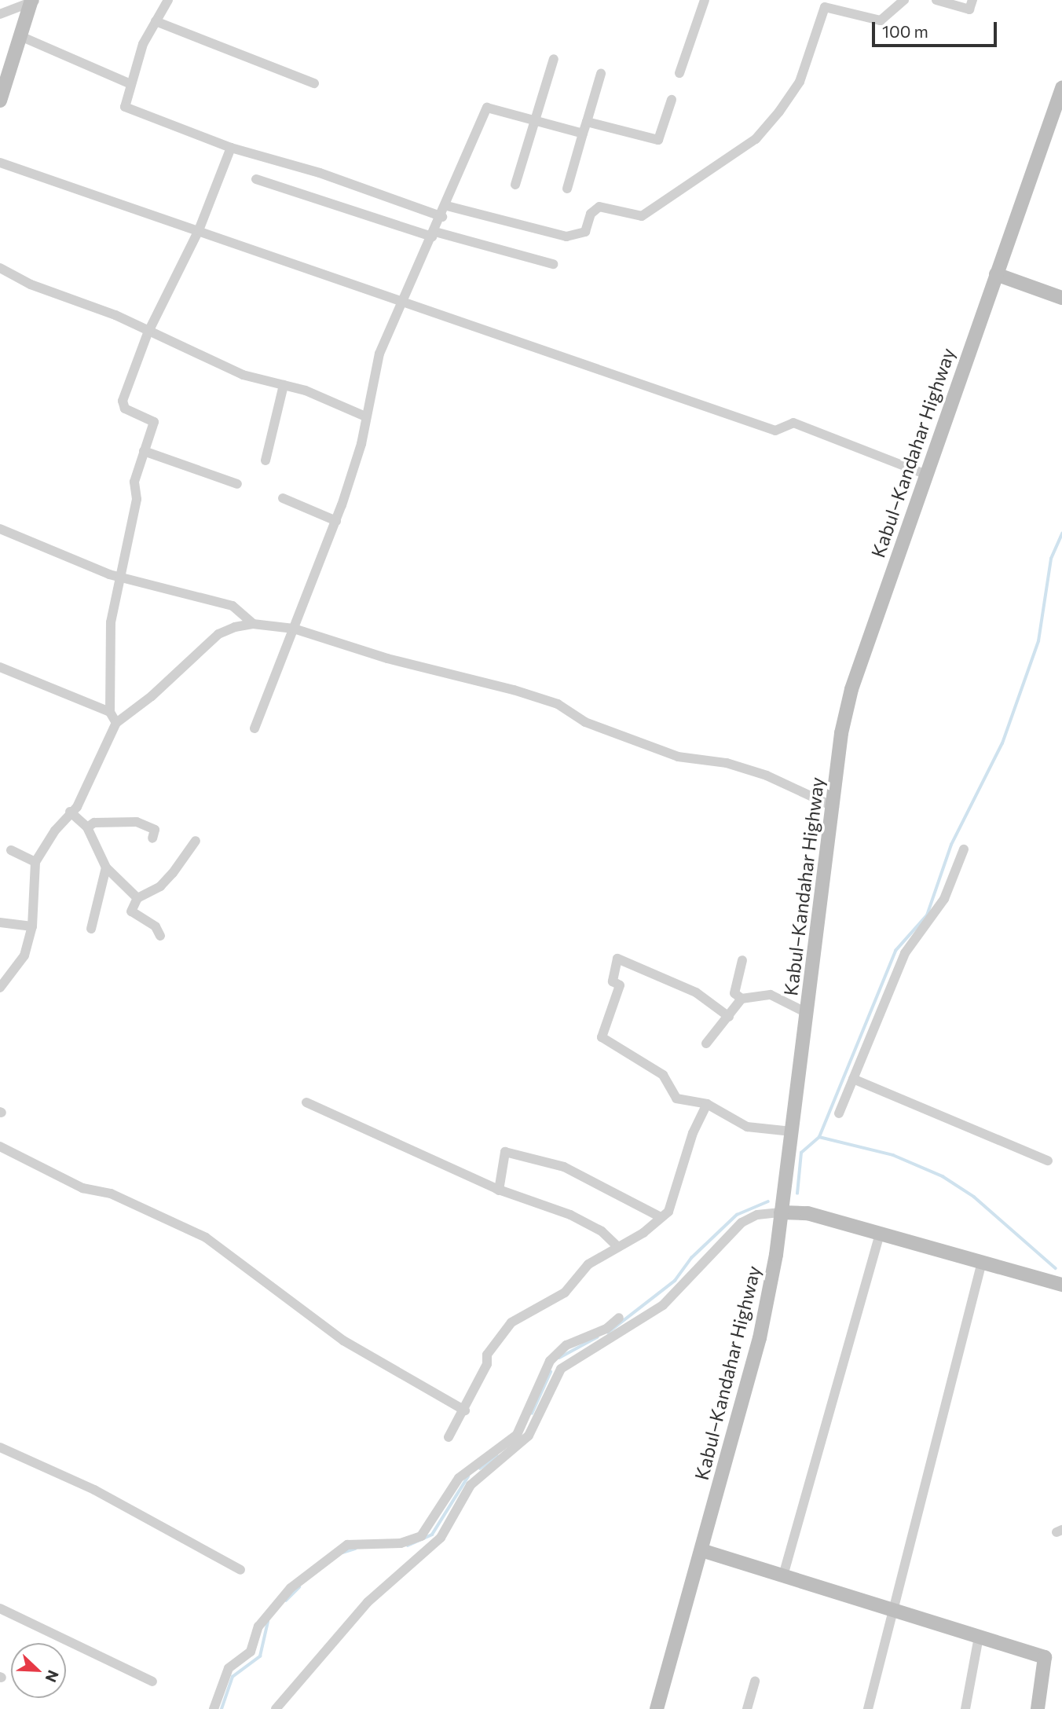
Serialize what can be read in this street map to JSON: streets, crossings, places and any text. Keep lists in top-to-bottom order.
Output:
{
  "streets": {
    "main road": ["Kabul–Kandahar Highway"]
  },
  "scale_bar": "100 m",
  "north": "bottom right"
}
